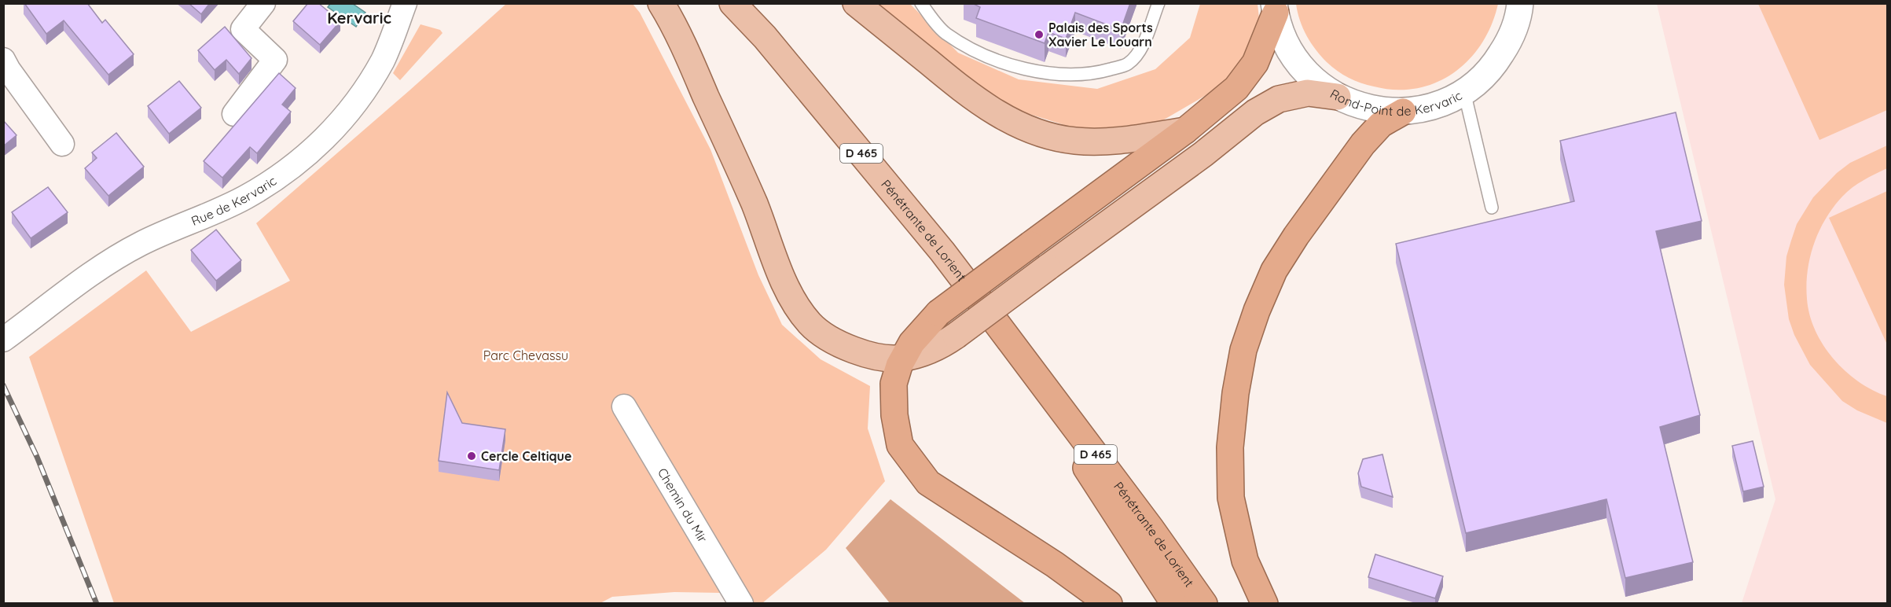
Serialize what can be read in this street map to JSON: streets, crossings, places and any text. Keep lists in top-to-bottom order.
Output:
{
  "streets": {
    "highway": ["D 465", "Pénétrante de Lorient"],
    "main road": ["Rond-Point de Kervaric"],
    "street": ["Rue de Kervaric", "Chemin du Mir"]
  },
  "districts": ["Kervaric"],
  "parks": ["Parc Chevassu"],
  "places": ["Palais des Sports Xavier Le Louarn", "Cercle Celtique"]
}
